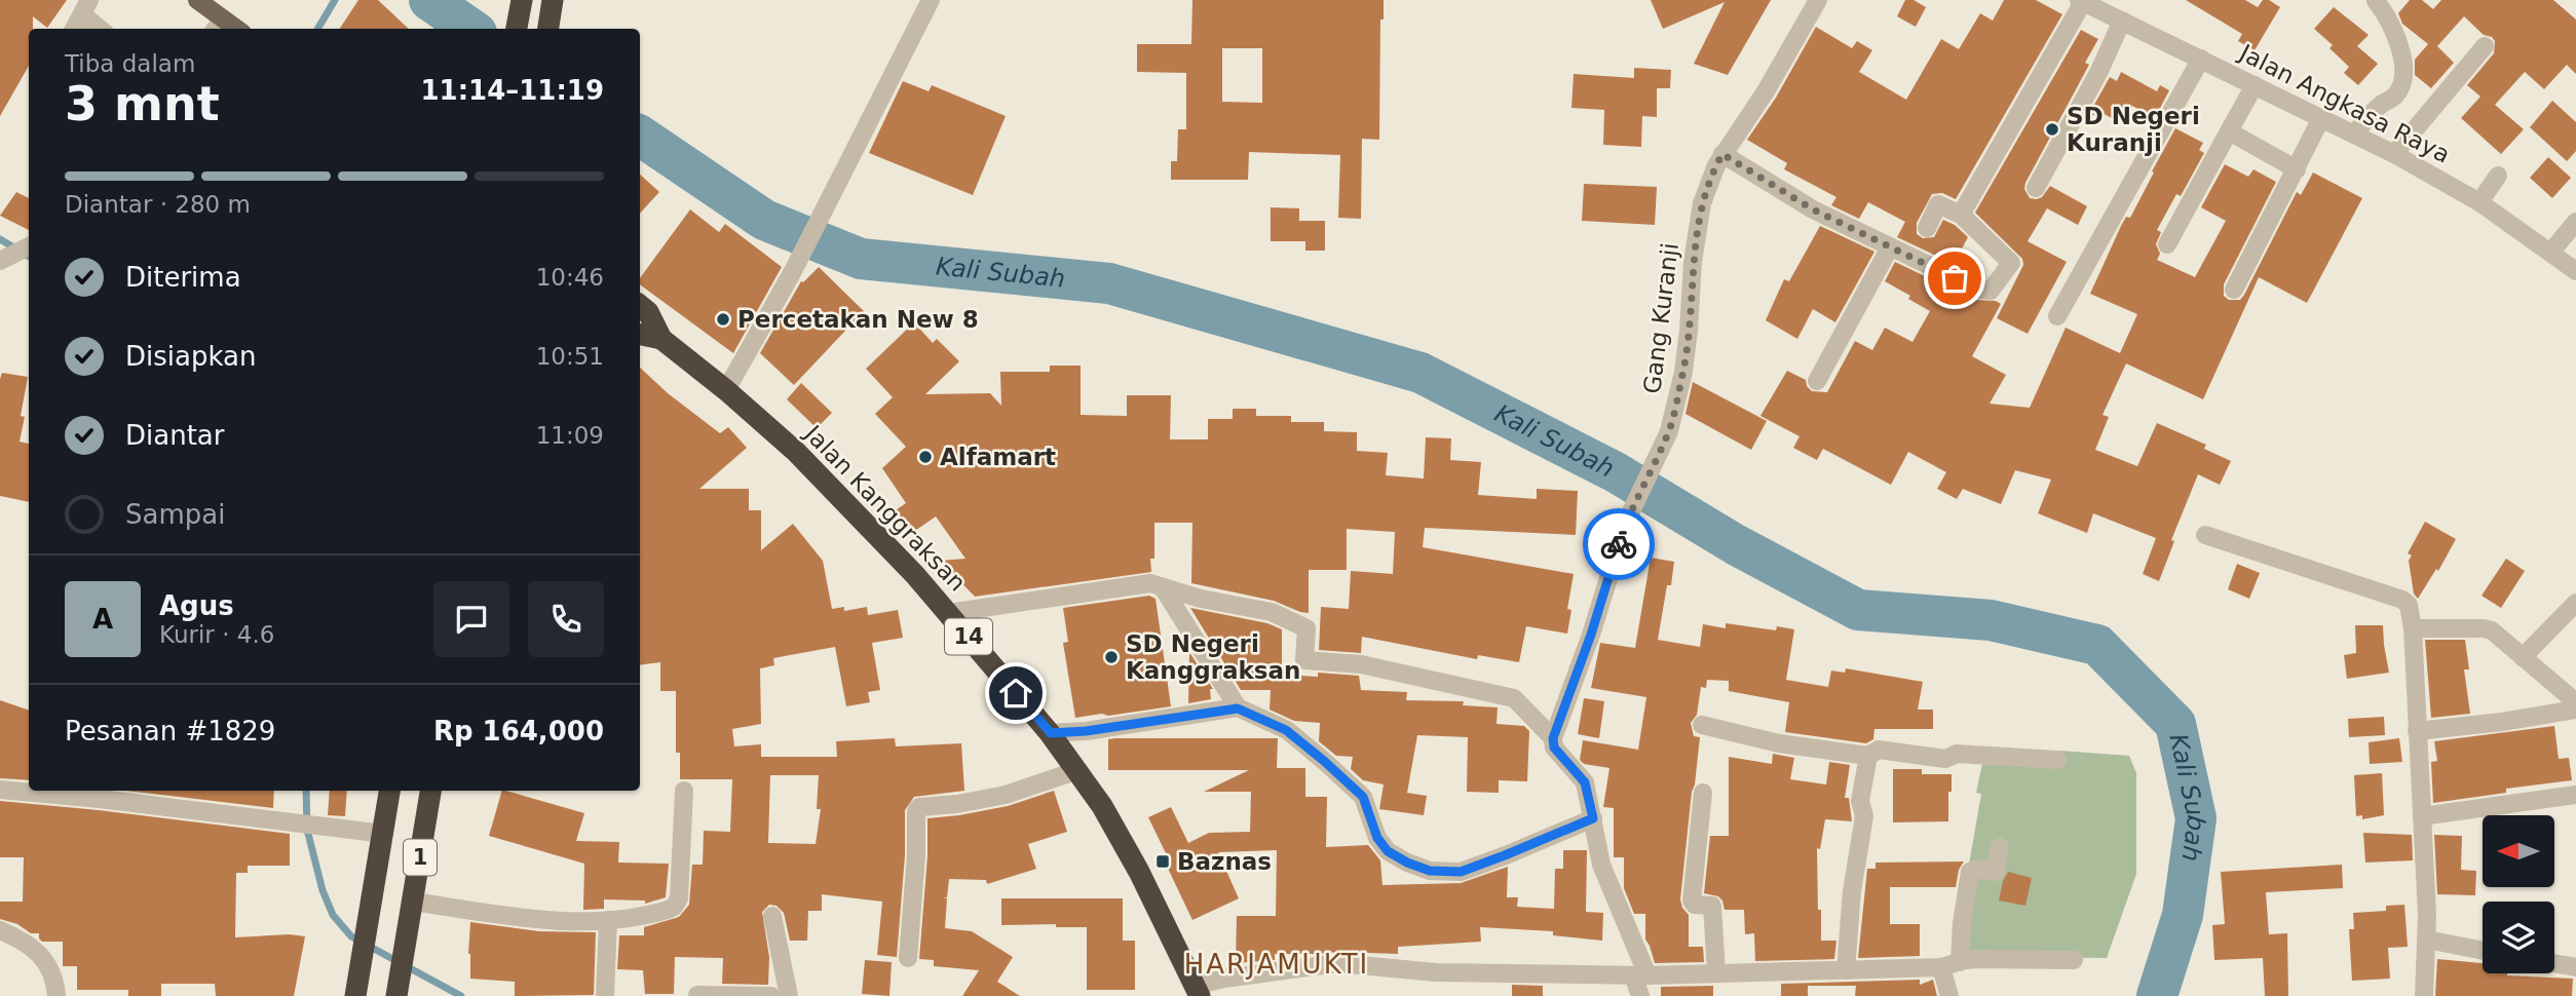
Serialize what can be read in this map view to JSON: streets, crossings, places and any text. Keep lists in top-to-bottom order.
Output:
{
  "streets": {
    "highway": ["Jalan Kanggraksan", "14", "1"],
    "street": ["Jalan Angkasa Raya", "Gang Kuranji"]
  },
  "districts": ["HARJAMUKTI"],
  "water": ["Kali Subah"],
  "places": {
    "other": [
      "SD Negeri Kuranji",
      "Percetakan New 8",
      "Alfamart",
      "SD Negeri Kanggraksan"
    ],
    "transit": ["Baznas"]
  },
  "north": "left",
  "page": {
    "heading": ["3 mnt", "Tiba dalam", "11:14–11:19"],
    "panel": [
      "Agus",
      "Kurir · 4.6",
      "Pesanan #1829",
      "Rp 164,000"
    ],
    "bar": "Diantar · 280 m",
    "list": [
      ["Diterima", "10:46"],
      ["Disiapkan", "10:51"],
      ["Diantar", "11:09"],
      "Sampai"
    ],
    "round": "A"
  }
}
